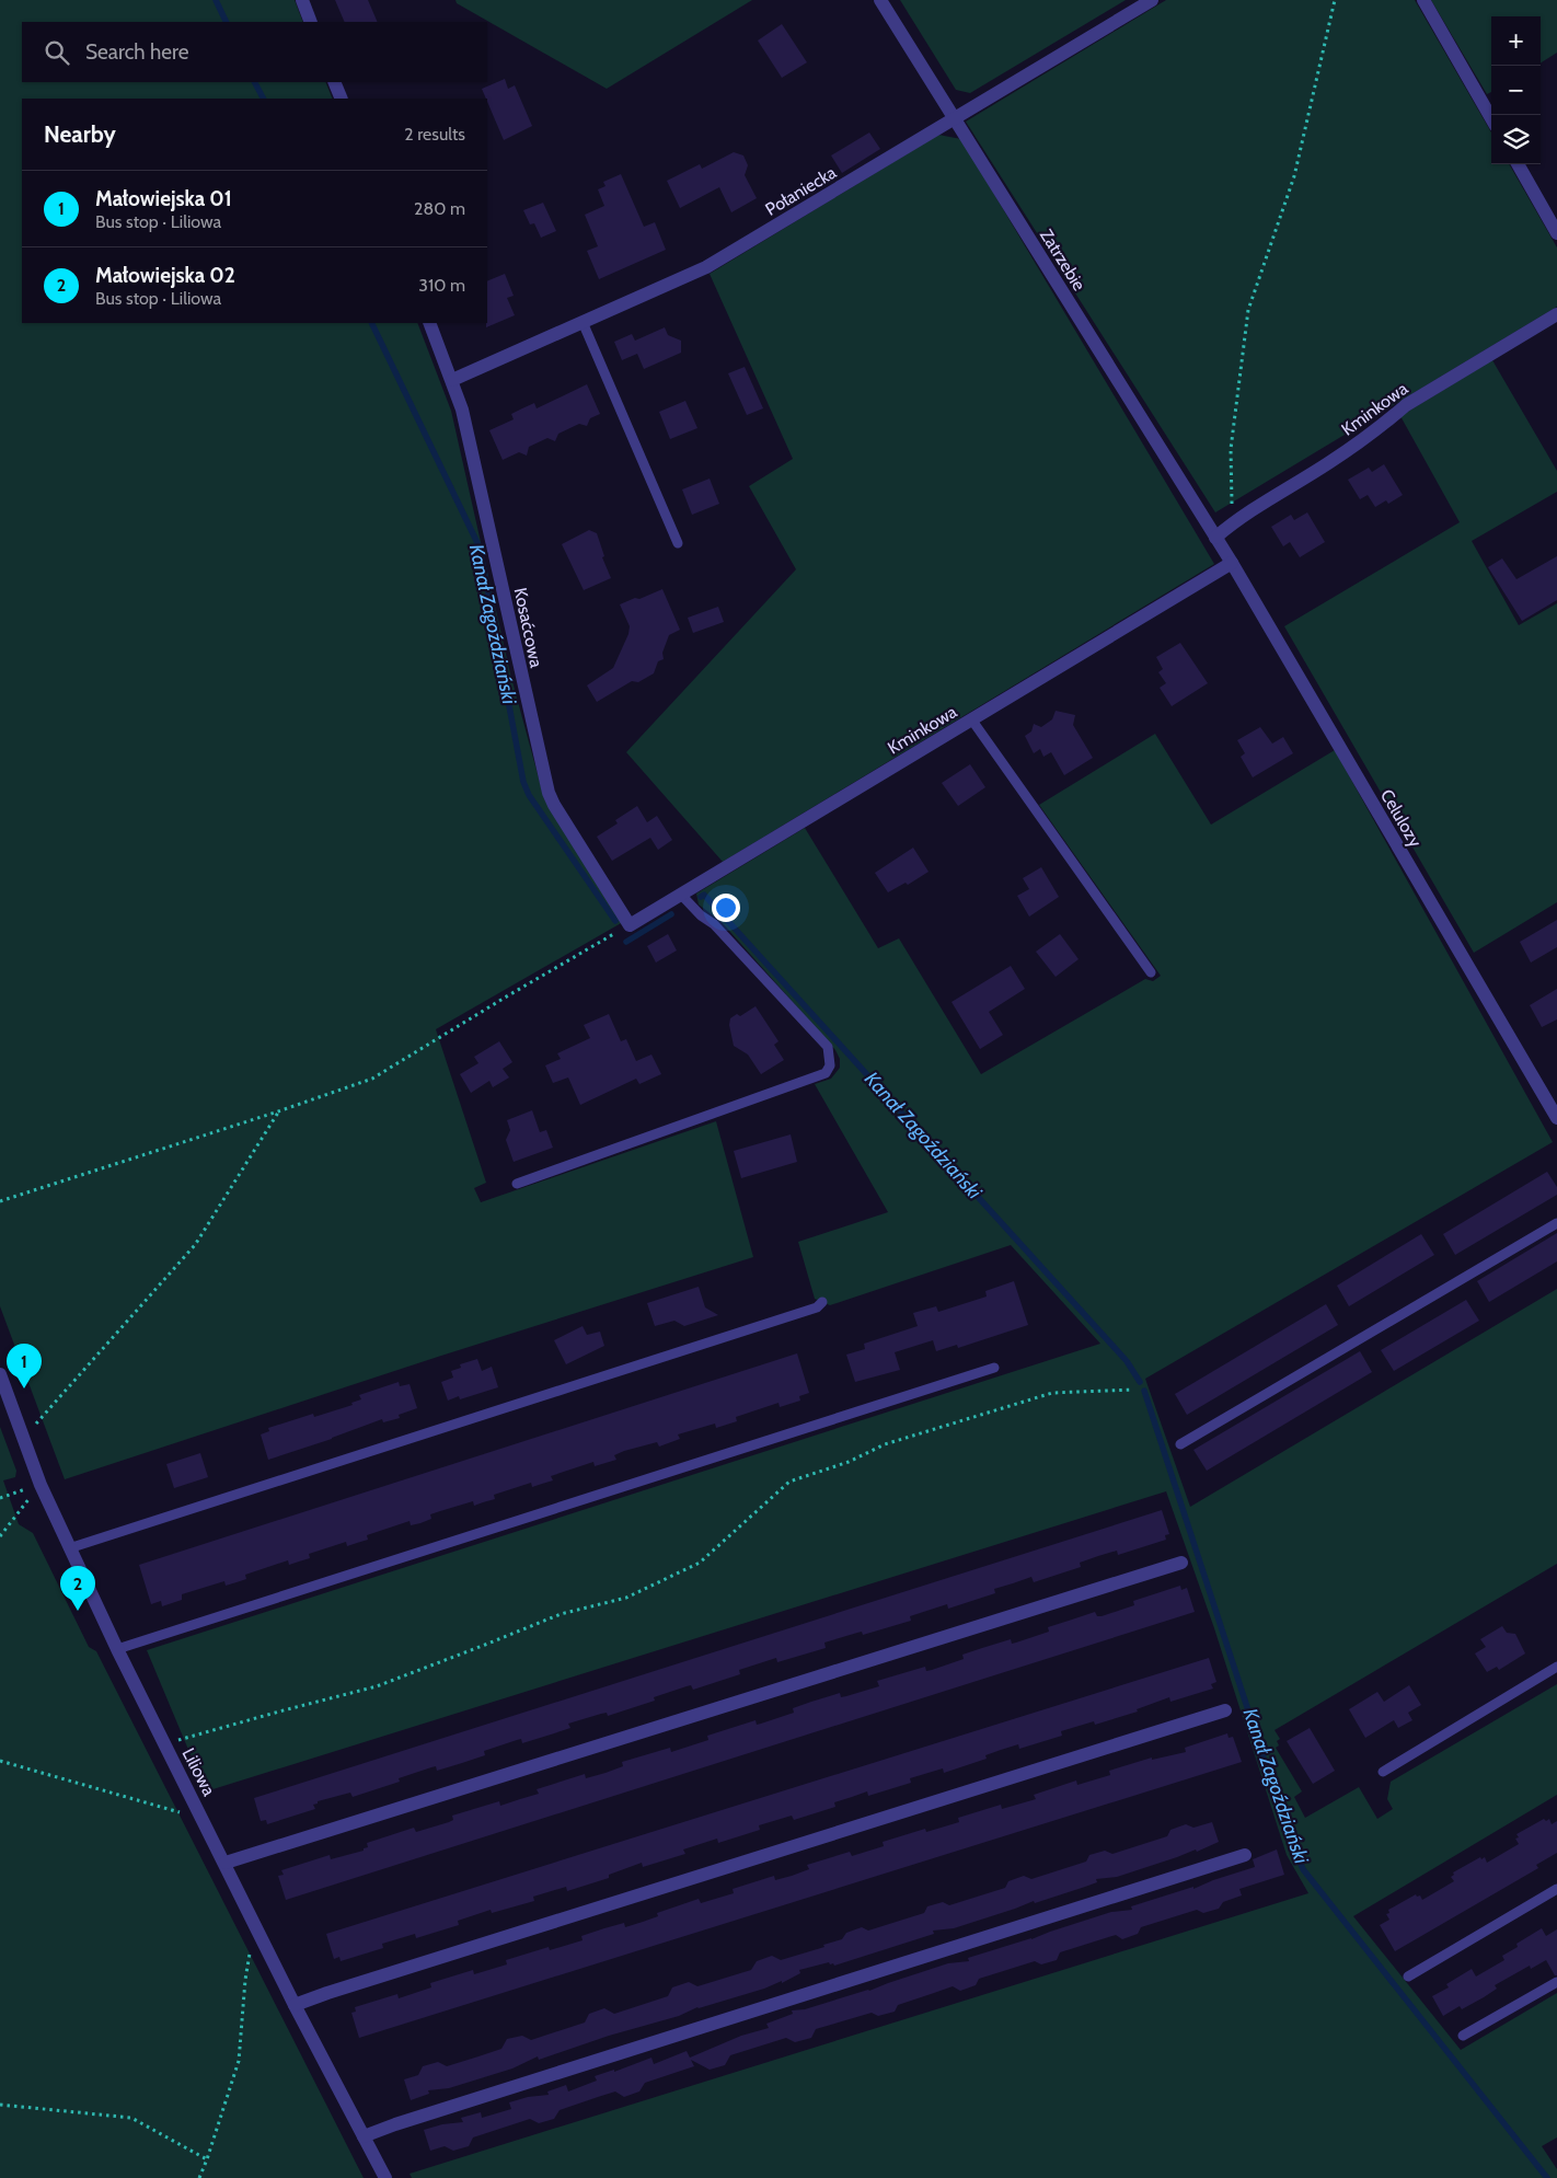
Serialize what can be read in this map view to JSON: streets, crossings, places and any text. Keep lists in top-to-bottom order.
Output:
{
  "streets": {
    "street": [
      "Połaniecka",
      "Zatrzebie",
      "Kminkowa",
      "Kosaćcowa",
      "Celulozy",
      "Liliowa"
    ]
  },
  "crossings": [
    ["Połaniecka", "Zatrzebie"],
    ["Połaniecka", "Kosaćcowa"],
    ["Zatrzebie", "Kminkowa"],
    ["Zatrzebie", "Celulozy"],
    ["Kminkowa", "Kosaćcowa"],
    ["Kminkowa", "Celulozy"]
  ],
  "water": ["Kanał Zagoździański"],
  "page": {
    "map_buttons": ["+", "−"],
    "search": "Search here",
    "heading": ["Nearby", "2 results"],
    "list": [
      {
        "mark": "1",
        "name": "Małowiejska 01",
        "note": "Bus stop · Liliowa",
        "value": "280 m"
      },
      {
        "mark": "2",
        "name": "Małowiejska 02",
        "note": "Bus stop · Liliowa",
        "value": "310 m"
      }
    ],
    "pins": ["1", "2"]
  }
}
